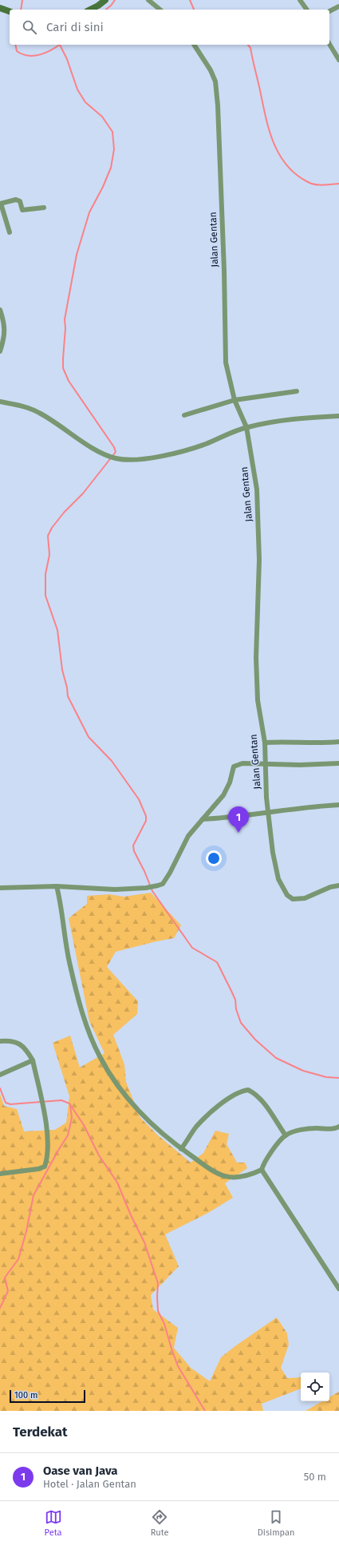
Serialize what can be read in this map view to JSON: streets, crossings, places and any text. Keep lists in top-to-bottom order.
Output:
{
  "streets": {
    "street": ["Jalan Gentan"]
  },
  "scale_bar": "100 m",
  "page": {
    "search": "Cari di sini",
    "pins": "1",
    "scale": "100 m",
    "heading": "Terdekat",
    "list": [
      {
        "mark": "1",
        "name": "Oase van Java",
        "note": "Hotel · Jalan Gentan",
        "value": "50 m"
      }
    ],
    "nav": ["Peta", "Rute", "Disimpan"]
  }
}
